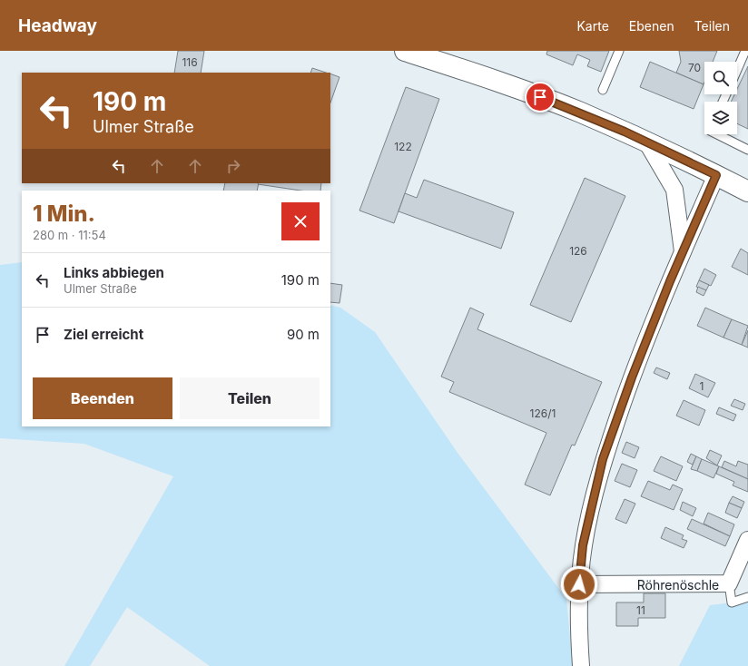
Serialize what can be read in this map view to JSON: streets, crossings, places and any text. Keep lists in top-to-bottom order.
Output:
{
  "streets": {
    "street": ["Röhrenöschle"]
  },
  "house_numbers": [
    "116",
    "70",
    "122",
    "126",
    "1",
    "126/1",
    "11"
  ],
  "page": {
    "header": "Headway",
    "nav": ["Karte", "Ebenen", "Teilen"],
    "turn": ["190 m", "Ulmer Straße"],
    "heading": ["1 Min.", "280 m · 11:54"],
    "list": [
      {
        "name": "Links abbiegen",
        "note": "Ulmer Straße",
        "value": "190 m"
      },
      {
        "name": "Ziel erreicht",
        "value": "90 m"
      }
    ],
    "buttons": ["Beenden", "Teilen"]
  }
}
